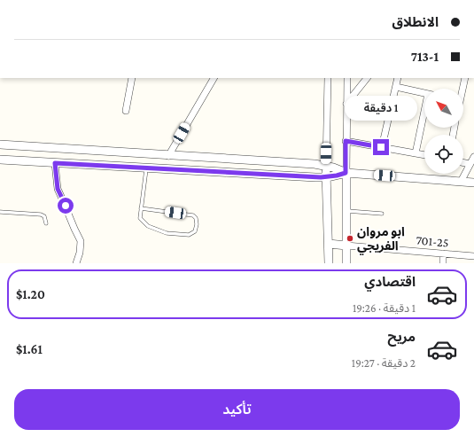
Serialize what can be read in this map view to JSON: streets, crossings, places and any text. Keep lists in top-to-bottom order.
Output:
{
  "streets": {
    "street": ["701-25"]
  },
  "places": ["ابو مروان الفريجي"],
  "north": "top left",
  "page": {
    "banner": ["الانطلاق", "713-1"],
    "bubble": "1 دقيقة",
    "list": [
      {
        "name": "اقتصادي",
        "note": "1 دقيقة · 19:26",
        "value": "$1.20"
      },
      {
        "name": "مريح",
        "note": "2 دقيقة · 19:27",
        "value": "$1.61"
      }
    ],
    "buttons": "تأكيد"
  }
}
